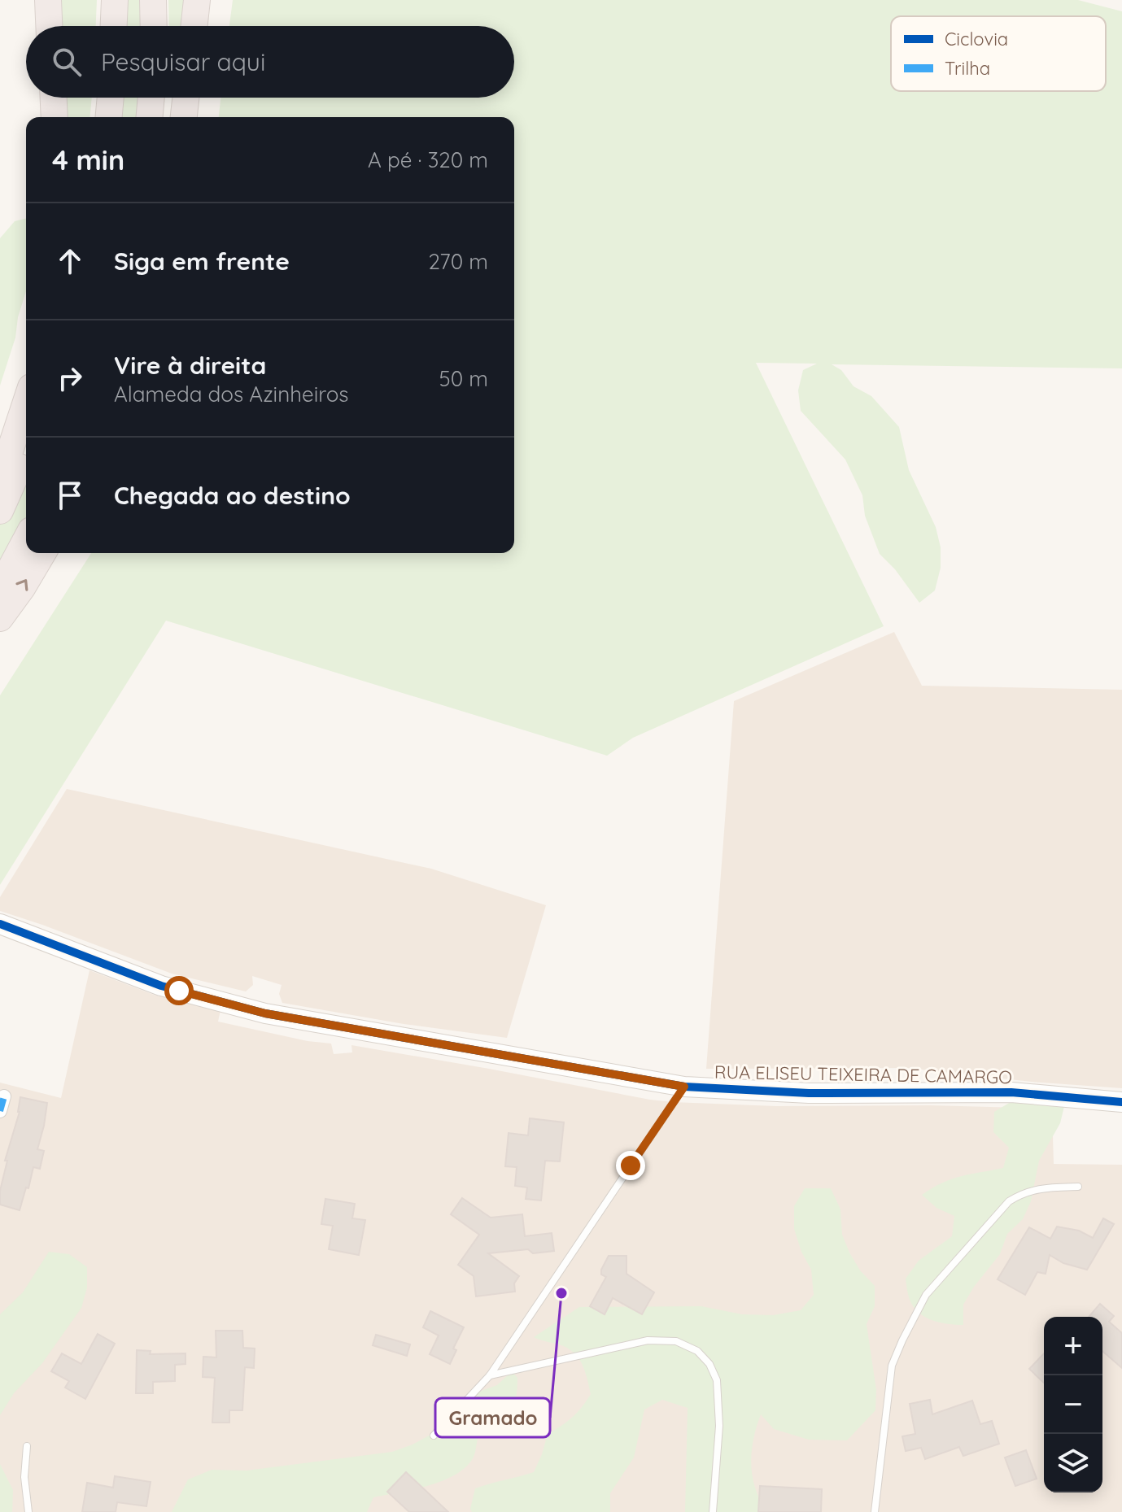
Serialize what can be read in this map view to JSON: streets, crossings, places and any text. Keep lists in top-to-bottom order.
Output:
{
  "streets": {
    "street": ["RUA ELISEU TEIXEIRA DE CAMARGO"]
  },
  "places": ["Gramado"],
  "legend": ["Ciclovia", "Trilha"],
  "page": {
    "search": "Pesquisar aqui",
    "heading": ["4 min", "A pé · 320 m"],
    "list": [
      ["Siga em frente", "270 m"],
      ["Vire à direita", "Alameda dos Azinheiros", "50 m"],
      "Chegada ao destino"
    ],
    "map_buttons": ["+", "−"]
  }
}
